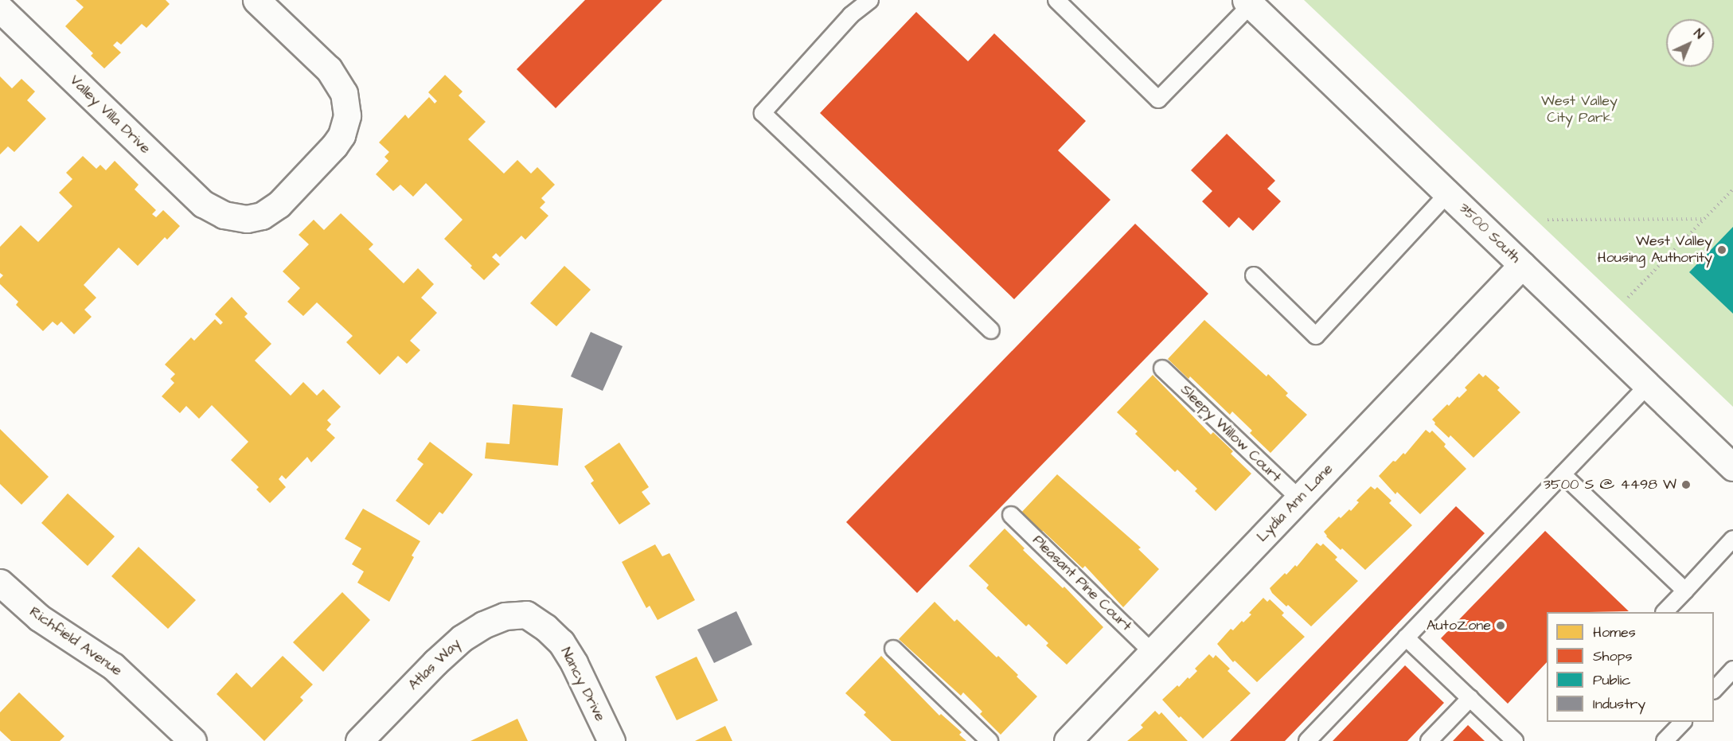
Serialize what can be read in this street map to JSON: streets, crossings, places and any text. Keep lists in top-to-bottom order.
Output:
{
  "streets": {
    "street": [
      "Valley Villa Drive",
      "3500 South",
      "Lydia Ann Lane",
      "Richfield Avenue",
      "Atlas Way",
      "Nancy Drive"
    ],
    "lane": ["Sleepy Willow Court", "Pleasant Pine Court"]
  },
  "crossings": [
    ["3500 South", "Lydia Ann Lane"],
    ["Sleepy Willow Court", "Lydia Ann Lane"],
    ["Lydia Ann Lane", "Pleasant Pine Court"],
    ["Atlas Way", "Nancy Drive"]
  ],
  "parks": ["West Valley City Park"],
  "places": ["West Valley Housing Authority", "3500 S @ 4498 W", "AutoZone"],
  "legend": [
    "Homes",
    "Shops",
    "Public",
    "Industry"
  ],
  "north": "top right"
}
